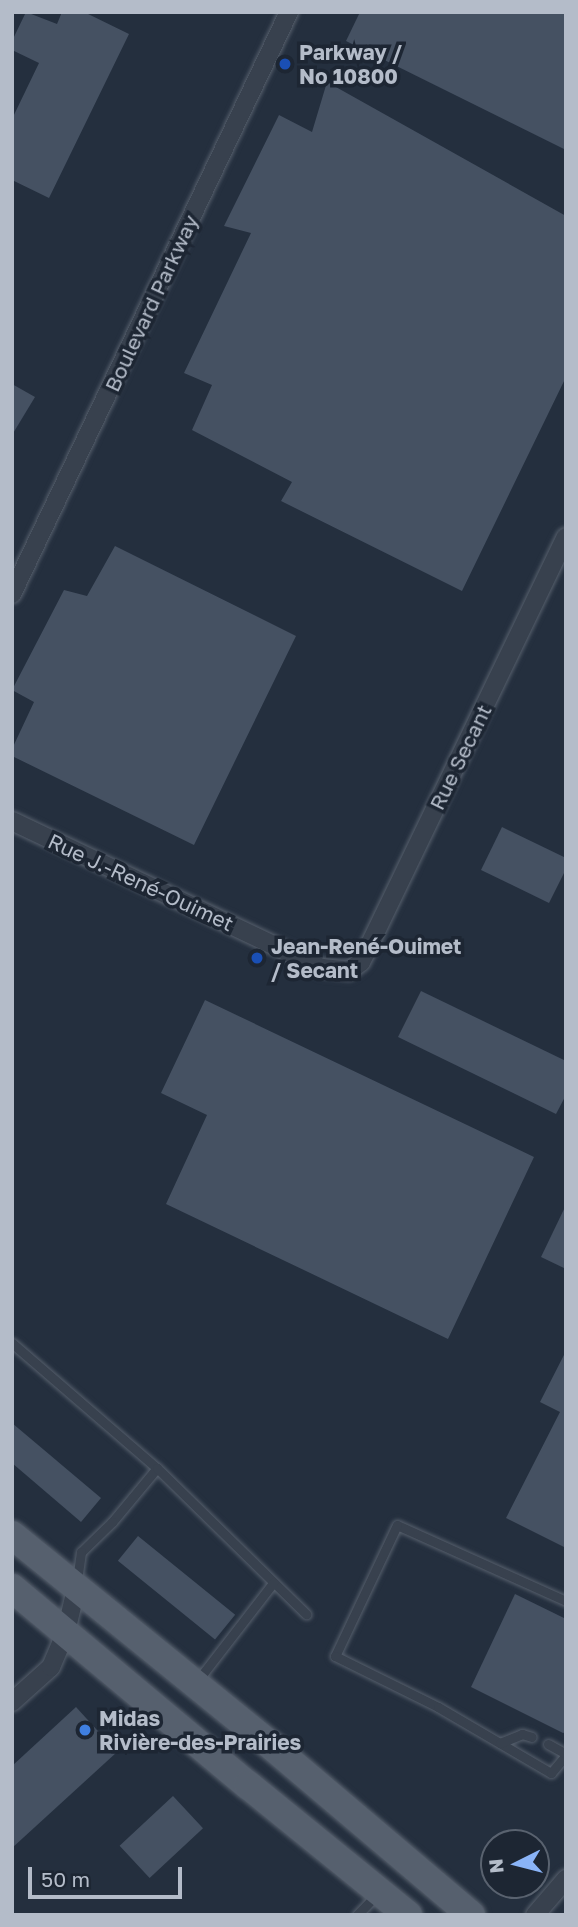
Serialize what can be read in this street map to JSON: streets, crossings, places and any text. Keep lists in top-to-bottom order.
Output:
{
  "streets": {
    "street": ["Boulevard Parkway", "Rue Secant", "Rue J.-René-Ouimet"]
  },
  "crossings": [
    ["Rue Secant", "Rue J.-René-Ouimet"]
  ],
  "places": ["Parkway / No 10800", "Jean-René-Ouimet / Secant", "Midas Rivière-des-Prairies"],
  "scale_bar": "50 m",
  "north": "left"
}
